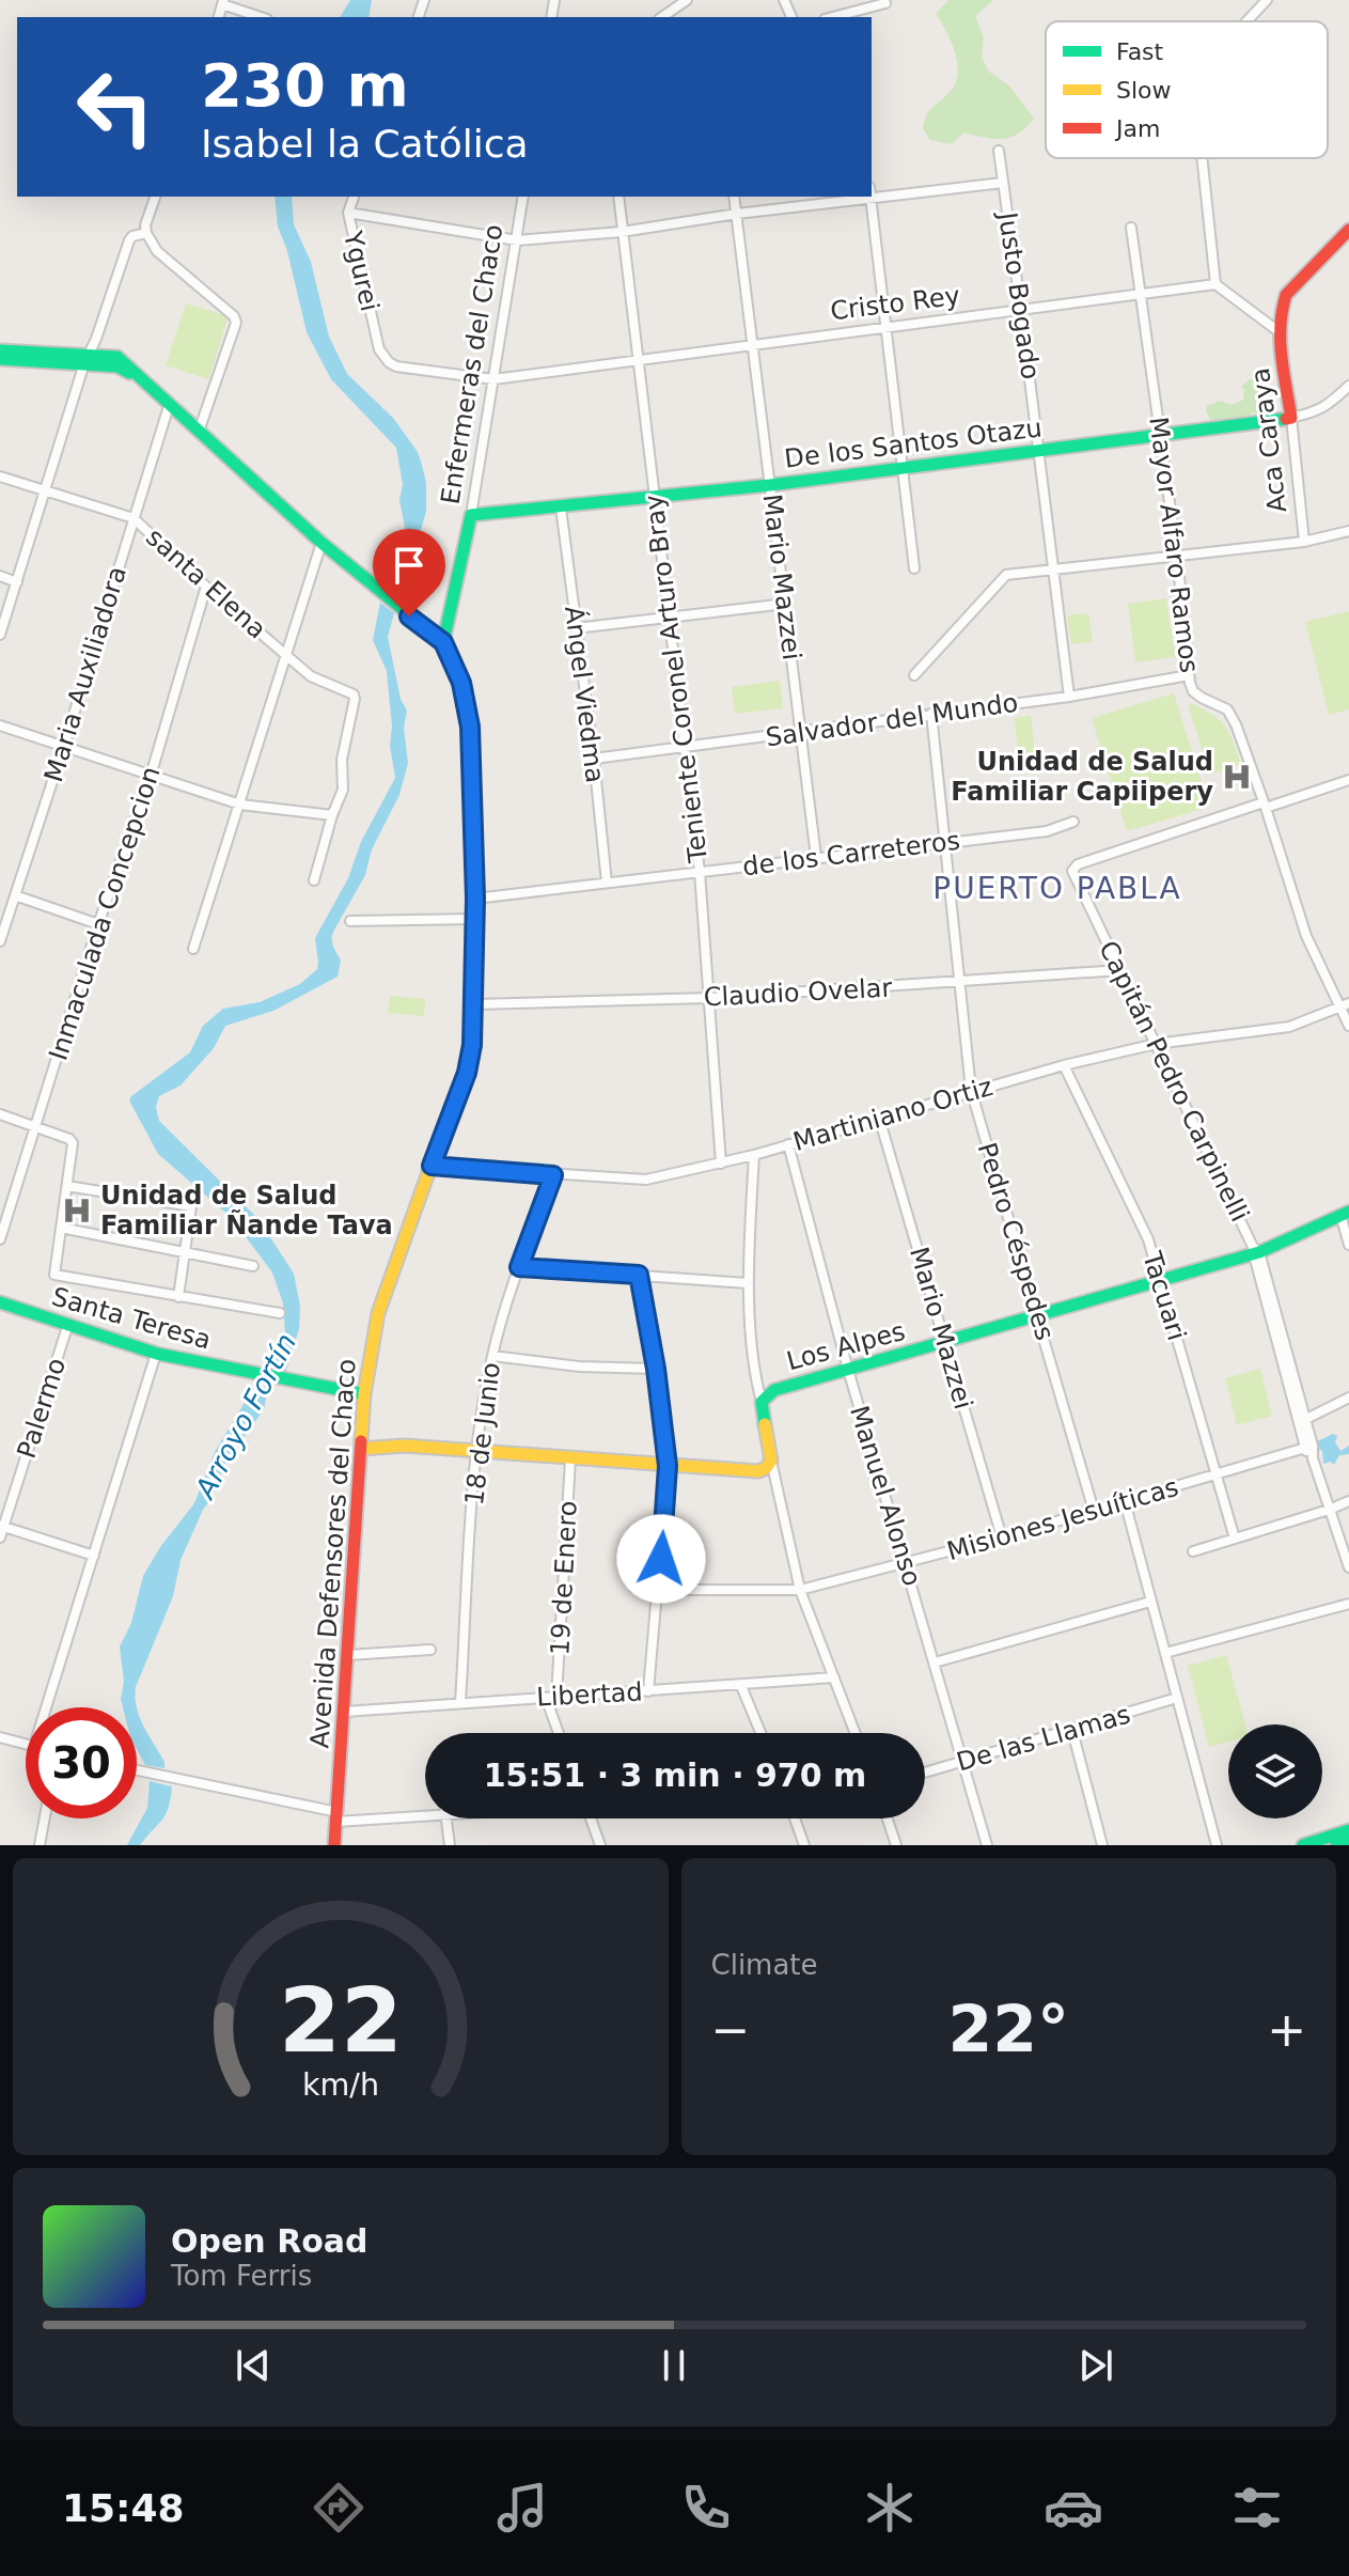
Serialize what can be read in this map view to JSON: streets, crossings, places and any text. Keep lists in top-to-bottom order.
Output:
{
  "streets": {
    "street": [
      "Ygurei",
      "Justo Bogado",
      "Cristo Rey",
      "Enfermeras del Chaco",
      "Aca Caraya",
      "De los Santos Otazu",
      "Mayor Alfaro Ramos",
      "Mario Mazzei",
      "santa Elena",
      "Maria Auxiliadora",
      "Teniente Coronel Arturo Bray",
      "Ángel Viedma",
      "Salvador del Mundo",
      "de los Carreteros",
      "Inmaculada Concepcion",
      "Claudio Ovelar",
      "Capitán Pedro Carpinelli",
      "Martiniano Ortiz",
      "Pedro Céspedes",
      "Tacuari",
      "Santa Teresa",
      "Los Alpes",
      "Palermo",
      "18 de Junio",
      "Manuel Alonso",
      "Misiones Jesuíticas",
      "Avenida Defensores del Chaco",
      "19 de Enero",
      "Libertad",
      "De las Llamas"
    ]
  },
  "crossings": [
    ["Ygurei", "Cristo Rey"],
    ["Justo Bogado", "Cristo Rey"],
    ["Justo Bogado", "De los Santos Otazu"],
    ["Justo Bogado", "Salvador del Mundo"],
    ["Cristo Rey", "Enfermeras del Chaco"],
    ["Cristo Rey", "Mayor Alfaro Ramos"],
    ["Cristo Rey", "Mario Mazzei"],
    ["Cristo Rey", "Teniente Coronel Arturo Bray"],
    ["Enfermeras del Chaco", "De los Santos Otazu"],
    ["Enfermeras del Chaco", "Avenida Defensores del Chaco"],
    ["Aca Caraya", "De los Santos Otazu"],
    ["De los Santos Otazu", "Mayor Alfaro Ramos"],
    ["De los Santos Otazu", "Mario Mazzei"],
    ["De los Santos Otazu", "Teniente Coronel Arturo Bray"],
    ["De los Santos Otazu", "Ángel Viedma"],
    ["Mayor Alfaro Ramos", "Salvador del Mundo"],
    ["Mayor Alfaro Ramos", "Capitán Pedro Carpinelli"],
    ["Mayor Alfaro Ramos", "Martiniano Ortiz"],
    ["Mario Mazzei", "Salvador del Mundo"],
    ["Mario Mazzei", "de los Carreteros"],
    ["Mario Mazzei", "Martiniano Ortiz"],
    ["Mario Mazzei", "Los Alpes"],
    ["Mario Mazzei", "Misiones Jesuíticas"],
    ["santa Elena", "Maria Auxiliadora"],
    ["santa Elena", "Inmaculada Concepcion"],
    ["Maria Auxiliadora", "Avenida Defensores del Chaco"],
    ["Teniente Coronel Arturo Bray", "Salvador del Mundo"],
    ["Teniente Coronel Arturo Bray", "de los Carreteros"],
    ["Teniente Coronel Arturo Bray", "Claudio Ovelar"],
    ["Teniente Coronel Arturo Bray", "Martiniano Ortiz"],
    ["Ángel Viedma", "Salvador del Mundo"],
    ["Ángel Viedma", "de los Carreteros"],
    ["Salvador del Mundo", "Pedro Céspedes"],
    ["de los Carreteros", "Pedro Céspedes"],
    ["de los Carreteros", "Avenida Defensores del Chaco"],
    ["Claudio Ovelar", "Capitán Pedro Carpinelli"],
    ["Claudio Ovelar", "Pedro Céspedes"],
    ["Claudio Ovelar", "Avenida Defensores del Chaco"],
    ["Capitán Pedro Carpinelli", "Martiniano Ortiz"],
    ["Capitán Pedro Carpinelli", "Los Alpes"],
    ["Capitán Pedro Carpinelli", "Misiones Jesuíticas"],
    ["Martiniano Ortiz", "Pedro Céspedes"],
    ["Martiniano Ortiz", "Tacuari"],
    ["Martiniano Ortiz", "18 de Junio"],
    ["Martiniano Ortiz", "Manuel Alonso"],
    ["Martiniano Ortiz", "Avenida Defensores del Chaco"],
    ["Pedro Céspedes", "Los Alpes"],
    ["Pedro Céspedes", "Misiones Jesuíticas"],
    ["Tacuari", "Los Alpes"],
    ["Tacuari", "Misiones Jesuíticas"],
    ["Santa Teresa", "Palermo"],
    ["Santa Teresa", "Avenida Defensores del Chaco"],
    ["Los Alpes", "Manuel Alonso"],
    ["18 de Junio", "Libertad"],
    ["Manuel Alonso", "Misiones Jesuíticas"],
    ["Manuel Alonso", "De las Llamas"],
    ["Avenida Defensores del Chaco", "Libertad"],
    ["19 de Enero", "Libertad"]
  ],
  "districts": ["PUERTO PABLA"],
  "water": ["Arroyo Fortín"],
  "places": {
    "hospital": ["Unidad de Salud Familiar Capiipery", "Unidad de Salud Familiar Ñande Tava"]
  },
  "legend": ["Fast", "Slow", "Jam"],
  "page": {
    "turn": ["230 m", "Isabel la Católica"],
    "limit": "30",
    "trip": "15:51 · 3 min · 970 m",
    "tile": "Climate",
    "heat": ["−", "22°", "+"],
    "song": ["Open Road", "Tom Ferris"],
    "tabs": "15:48",
    "gauge": ["22", "km/h"]
  }
}
